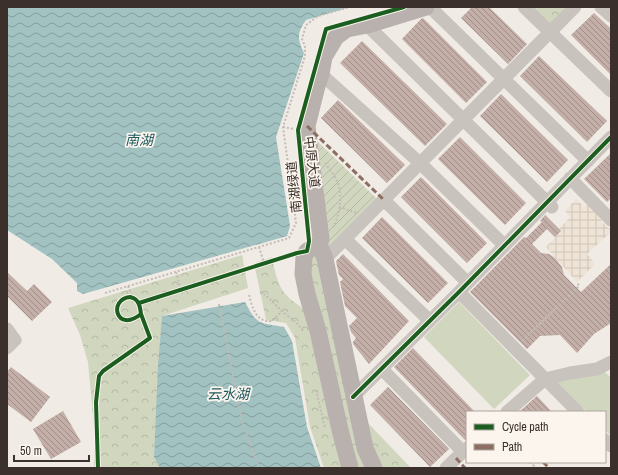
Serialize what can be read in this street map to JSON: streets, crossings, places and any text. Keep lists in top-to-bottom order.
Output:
{
  "streets": {
    "main road": ["中原大道"],
    "cycle path": ["南湖绿道"]
  },
  "water": ["南湖", "云水湖"],
  "legend": ["Cycle path", "Path"],
  "scale_bar": "50 m"
}
